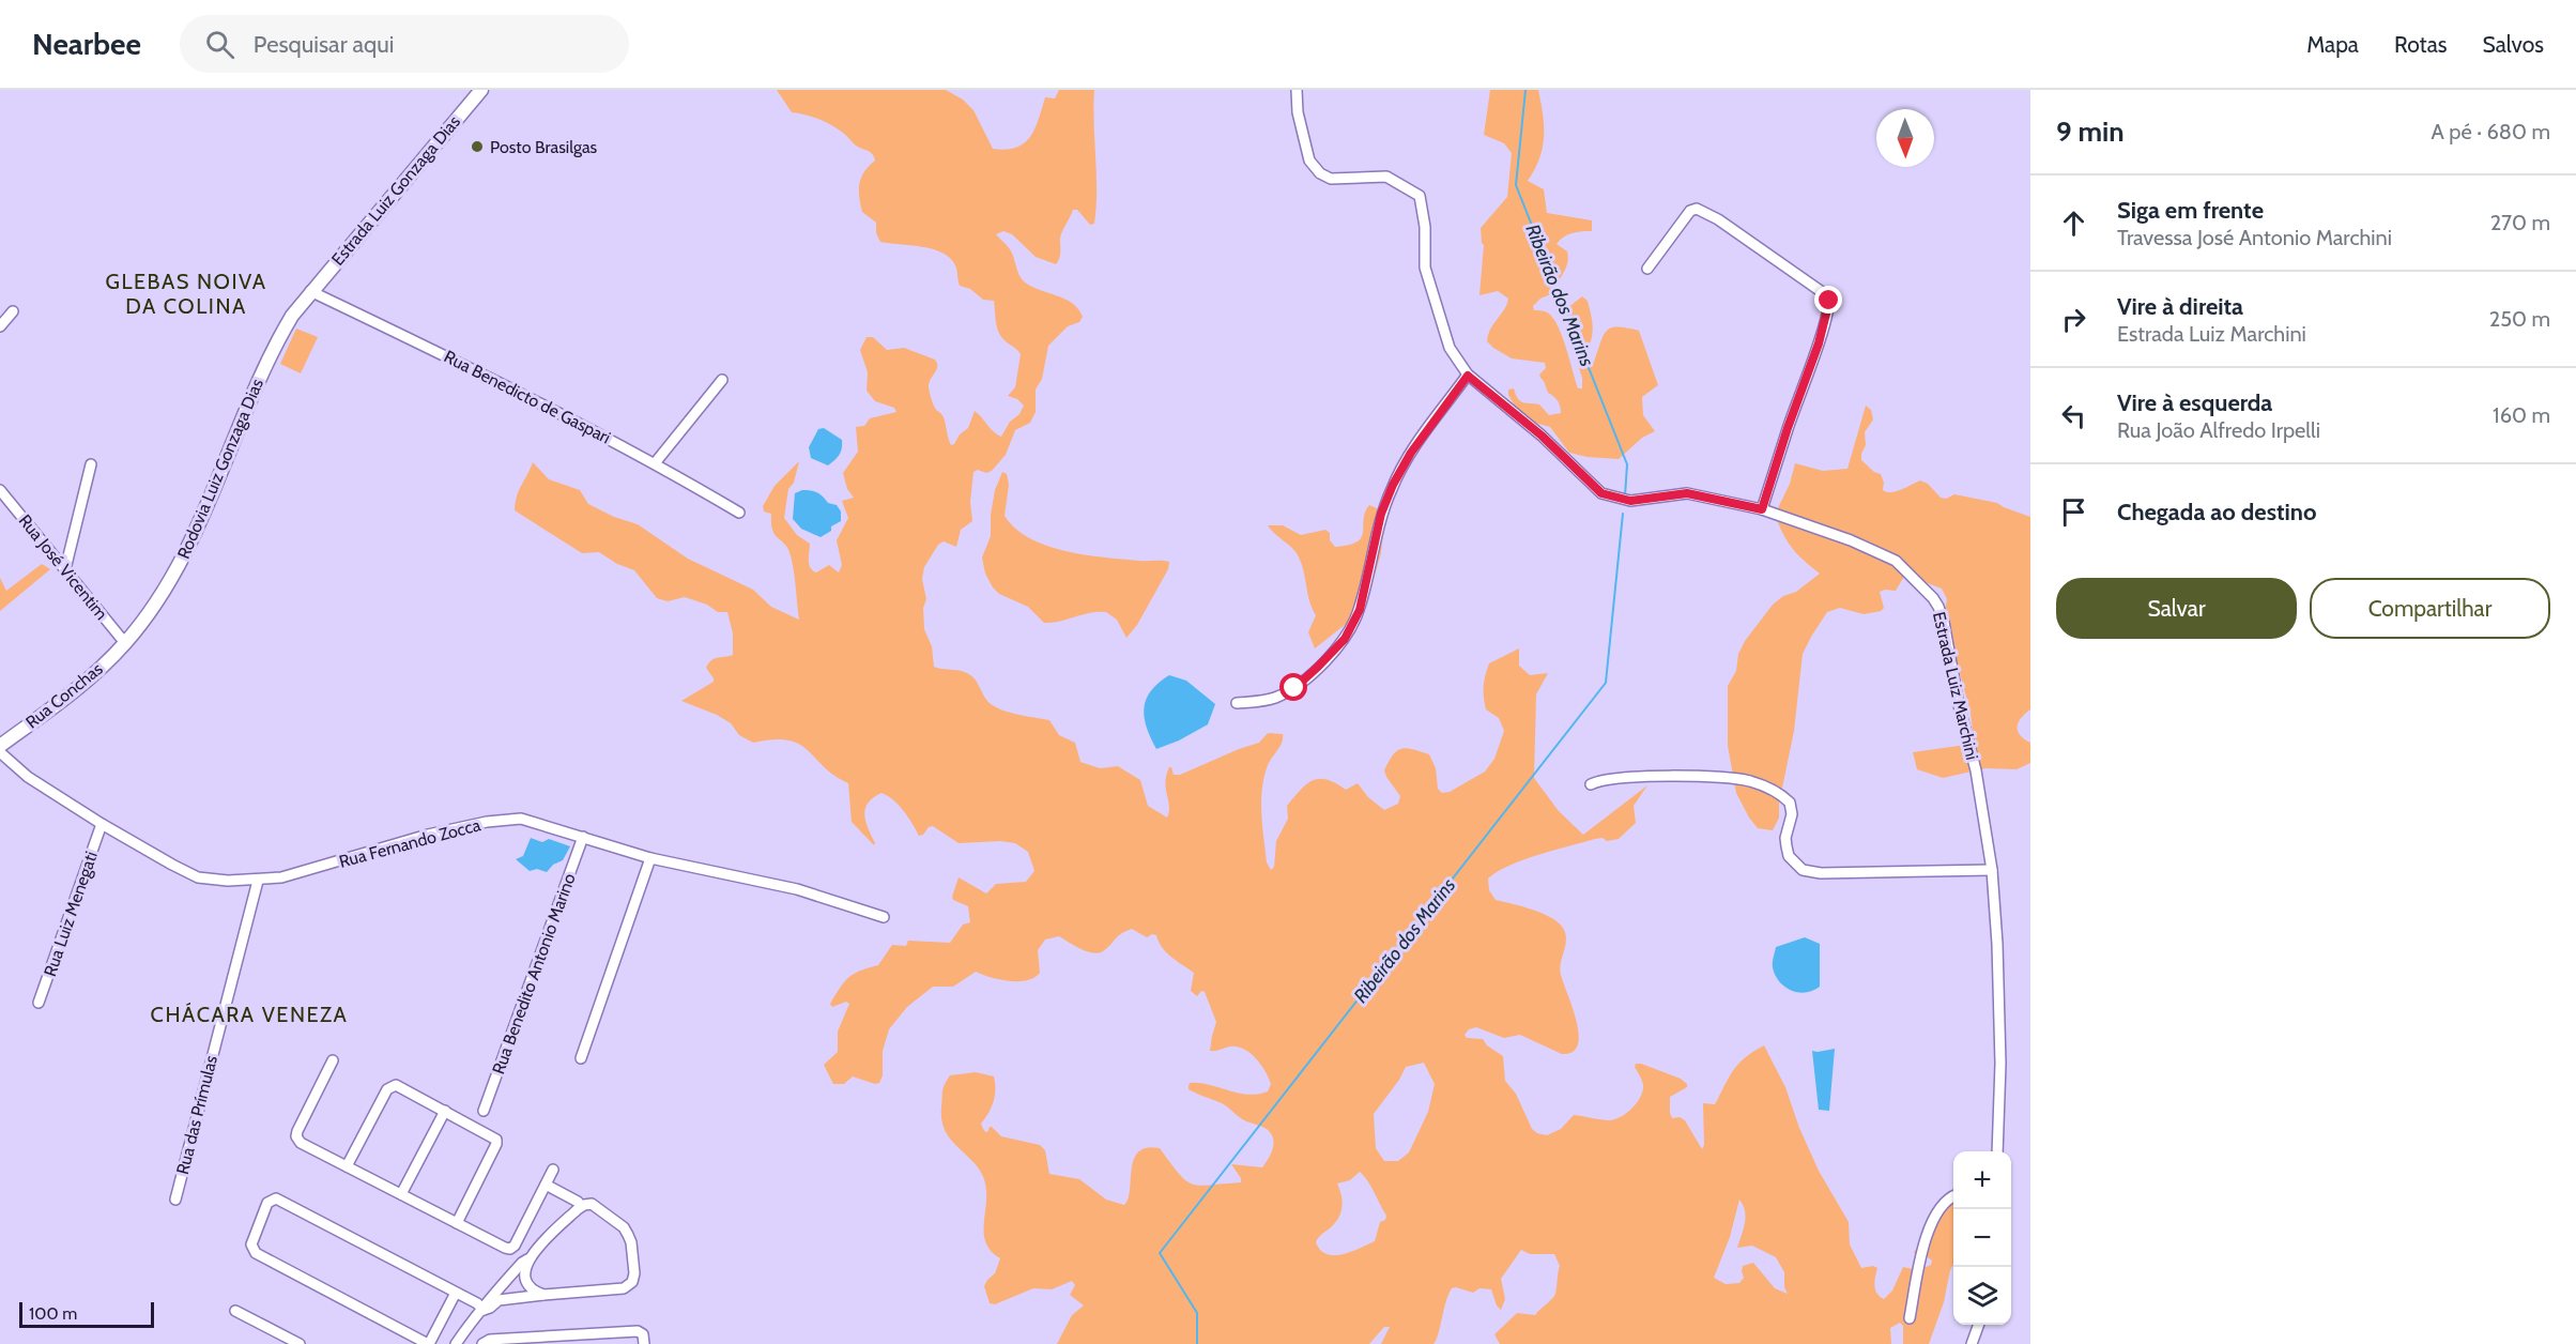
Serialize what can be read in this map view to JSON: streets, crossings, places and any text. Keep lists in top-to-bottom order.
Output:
{
  "streets": {
    "main road": ["Estrada Luiz Gonzaga Dias", "Rodovia Luiz Gonzaga Dias", "Rua Conchas"],
    "street": [
      "Rua Benedicto de Gaspari",
      "Rua José Vicentim",
      "Estrada Luiz Marchini",
      "Rua Fernando Zocca",
      "Rua Luiz Menegati",
      "Rua Benedito Antonio Marino",
      "Rua das Prímulas"
    ]
  },
  "crossings": [
    ["Estrada Luiz Gonzaga Dias", "Rua Benedicto de Gaspari"],
    ["Estrada Luiz Gonzaga Dias", "Rodovia Luiz Gonzaga Dias"],
    ["Rua Benedicto de Gaspari", "Rodovia Luiz Gonzaga Dias"],
    ["Rodovia Luiz Gonzaga Dias", "Rua José Vicentim"],
    ["Rodovia Luiz Gonzaga Dias", "Rua Conchas"],
    ["Rua José Vicentim", "Rua Conchas"],
    ["Rua Fernando Zocca", "Rua Luiz Menegati"],
    ["Rua Fernando Zocca", "Rua Benedito Antonio Marino"],
    ["Rua Fernando Zocca", "Rua das Prímulas"]
  ],
  "districts": ["GLEBAS NOIVA DA COLINA", "CHÁCARA VENEZA"],
  "water": ["Ribeirão dos Marins"],
  "places": ["Posto Brasilgas"],
  "scale_bar": "100 m",
  "north": "bottom",
  "page": {
    "header": "Nearbee",
    "search": "Pesquisar aqui",
    "nav": ["Mapa", "Rotas", "Salvos"],
    "heading": ["9 min", "A pé · 680 m"],
    "list": [
      ["Siga em frente", "Travessa José Antonio Marchini", "270 m"],
      ["Vire à direita", "Estrada Luiz Marchini", "250 m"],
      ["Vire à esquerda", "Rua João Alfredo Irpelli", "160 m"],
      "Chegada ao destino"
    ],
    "buttons": ["Salvar", "Compartilhar"],
    "map_buttons": ["+", "−"],
    "scale": "100 m"
  }
}
